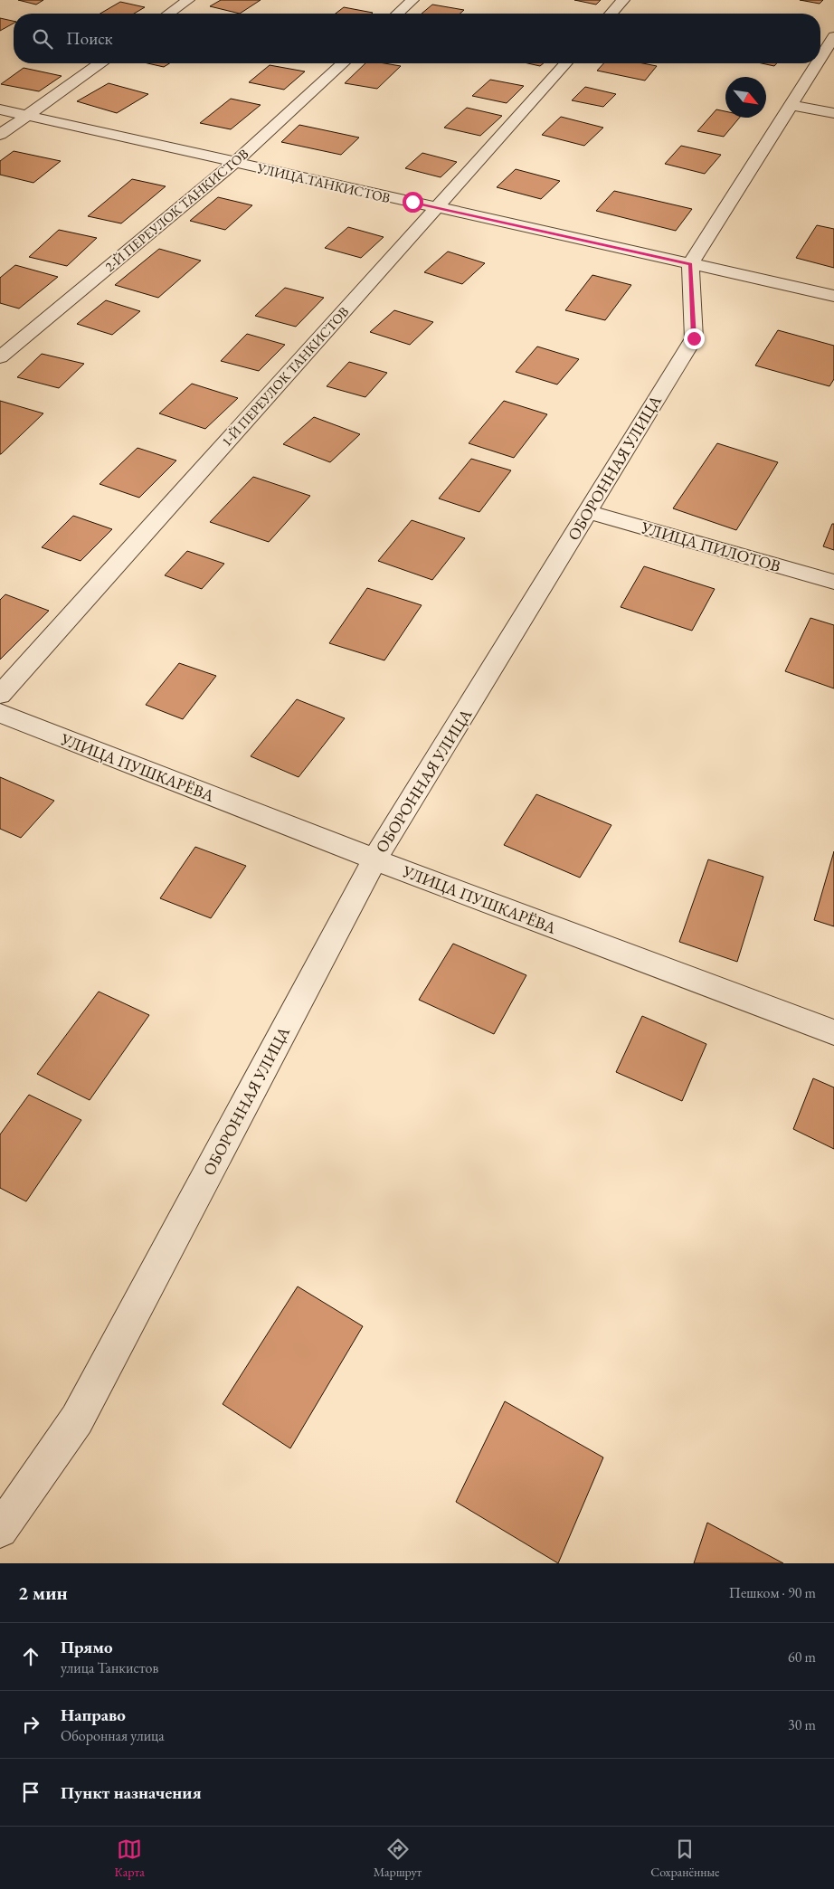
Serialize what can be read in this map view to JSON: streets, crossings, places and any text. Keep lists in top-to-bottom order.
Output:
{
  "streets": {
    "street": [
      "УЛИЦА ТАНКИСТОВ",
      "2-Й ПЕРЕУЛОК ТАНКИСТОВ",
      "1-Й ПЕРЕУЛОК ТАНКИСТОВ",
      "ОБОРОННАЯ УЛИЦА",
      "УЛИЦА ПИЛОТОВ",
      "УЛИЦА ПУШКАРЁВА"
    ]
  },
  "crossings": [
    ["УЛИЦА ТАНКИСТОВ", "2-Й ПЕРЕУЛОК ТАНКИСТОВ"],
    ["УЛИЦА ТАНКИСТОВ", "1-Й ПЕРЕУЛОК ТАНКИСТОВ"],
    ["УЛИЦА ТАНКИСТОВ", "ОБОРОННАЯ УЛИЦА"],
    ["ОБОРОННАЯ УЛИЦА", "УЛИЦА ПИЛОТОВ"],
    ["ОБОРОННАЯ УЛИЦА", "УЛИЦА ПУШКАРЁВА"]
  ],
  "north": "bottom right",
  "page": {
    "search": "Поиск",
    "heading": ["2 мин", "Пешком · 90 m"],
    "list": [
      ["Прямо", "улица Танкистов", "60 m"],
      ["Направо", "Оборонная улица", "30 m"],
      "Пункт назначения"
    ],
    "nav": ["Карта", "Маршрут", "Сохранённые"]
  }
}
